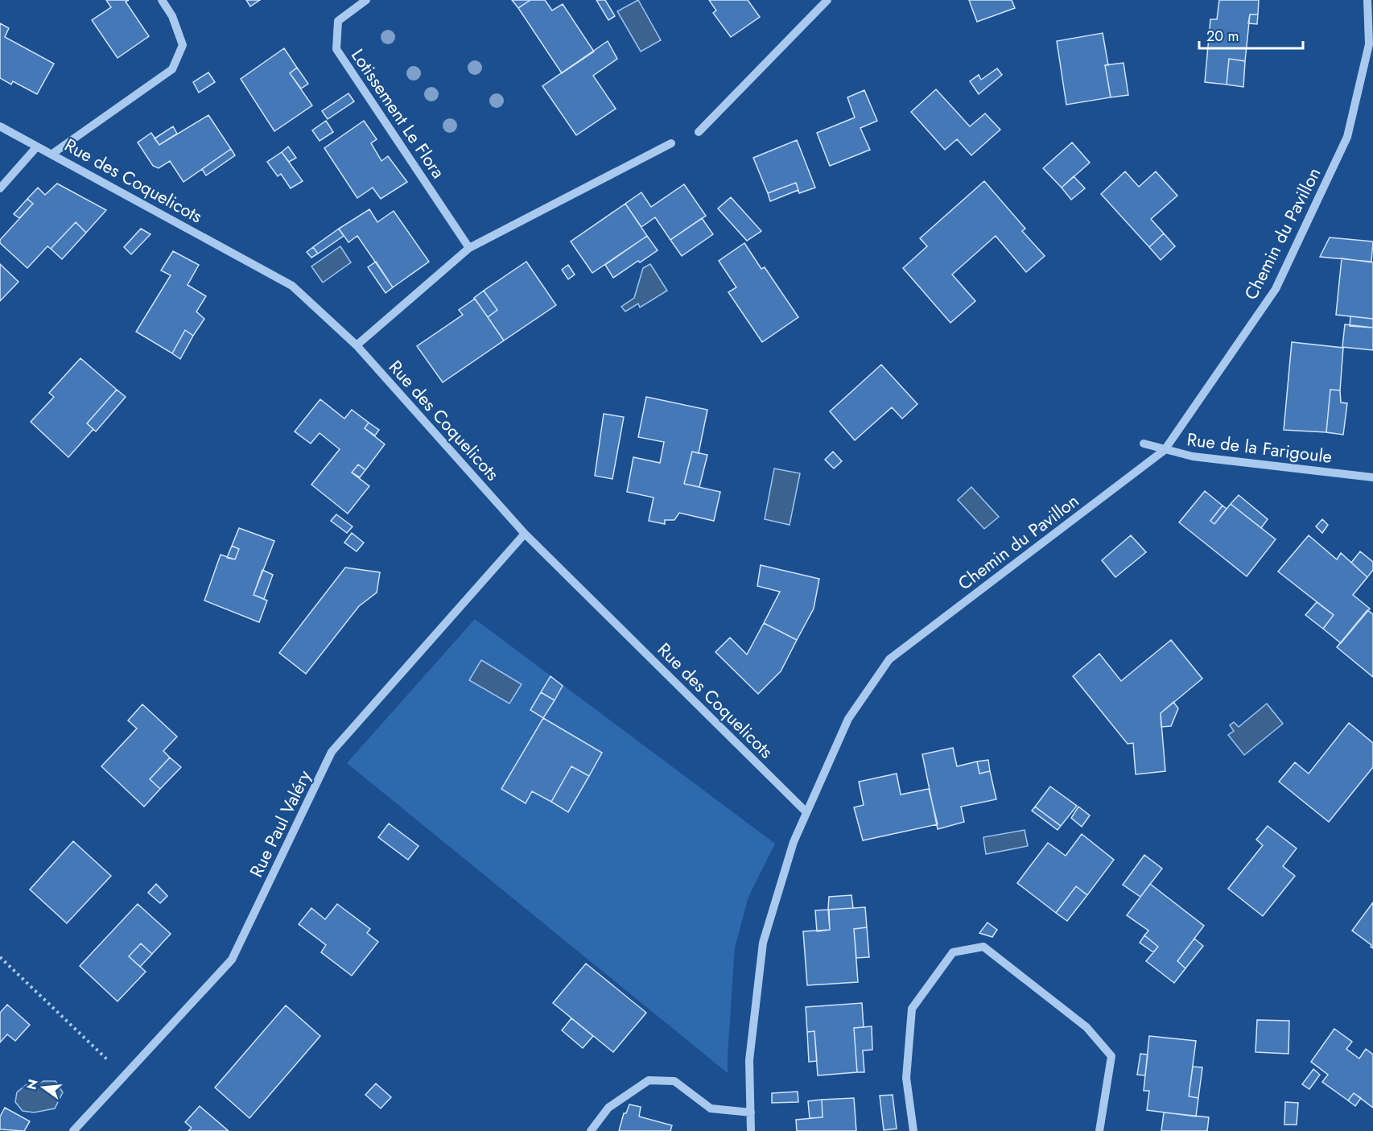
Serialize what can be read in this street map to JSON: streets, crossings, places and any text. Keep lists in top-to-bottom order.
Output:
{
  "streets": {
    "street": [
      "Lotissement Le Flora",
      "Rue des Coquelicots",
      "Chemin du Pavillon",
      "Rue de la Farigoule",
      "Rue Paul Valéry"
    ]
  },
  "crossings": [
    ["Rue des Coquelicots", "Chemin du Pavillon"],
    ["Rue des Coquelicots", "Rue Paul Valéry"],
    ["Chemin du Pavillon", "Rue de la Farigoule"]
  ],
  "scale_bar": "20 m",
  "north": "left"
}
